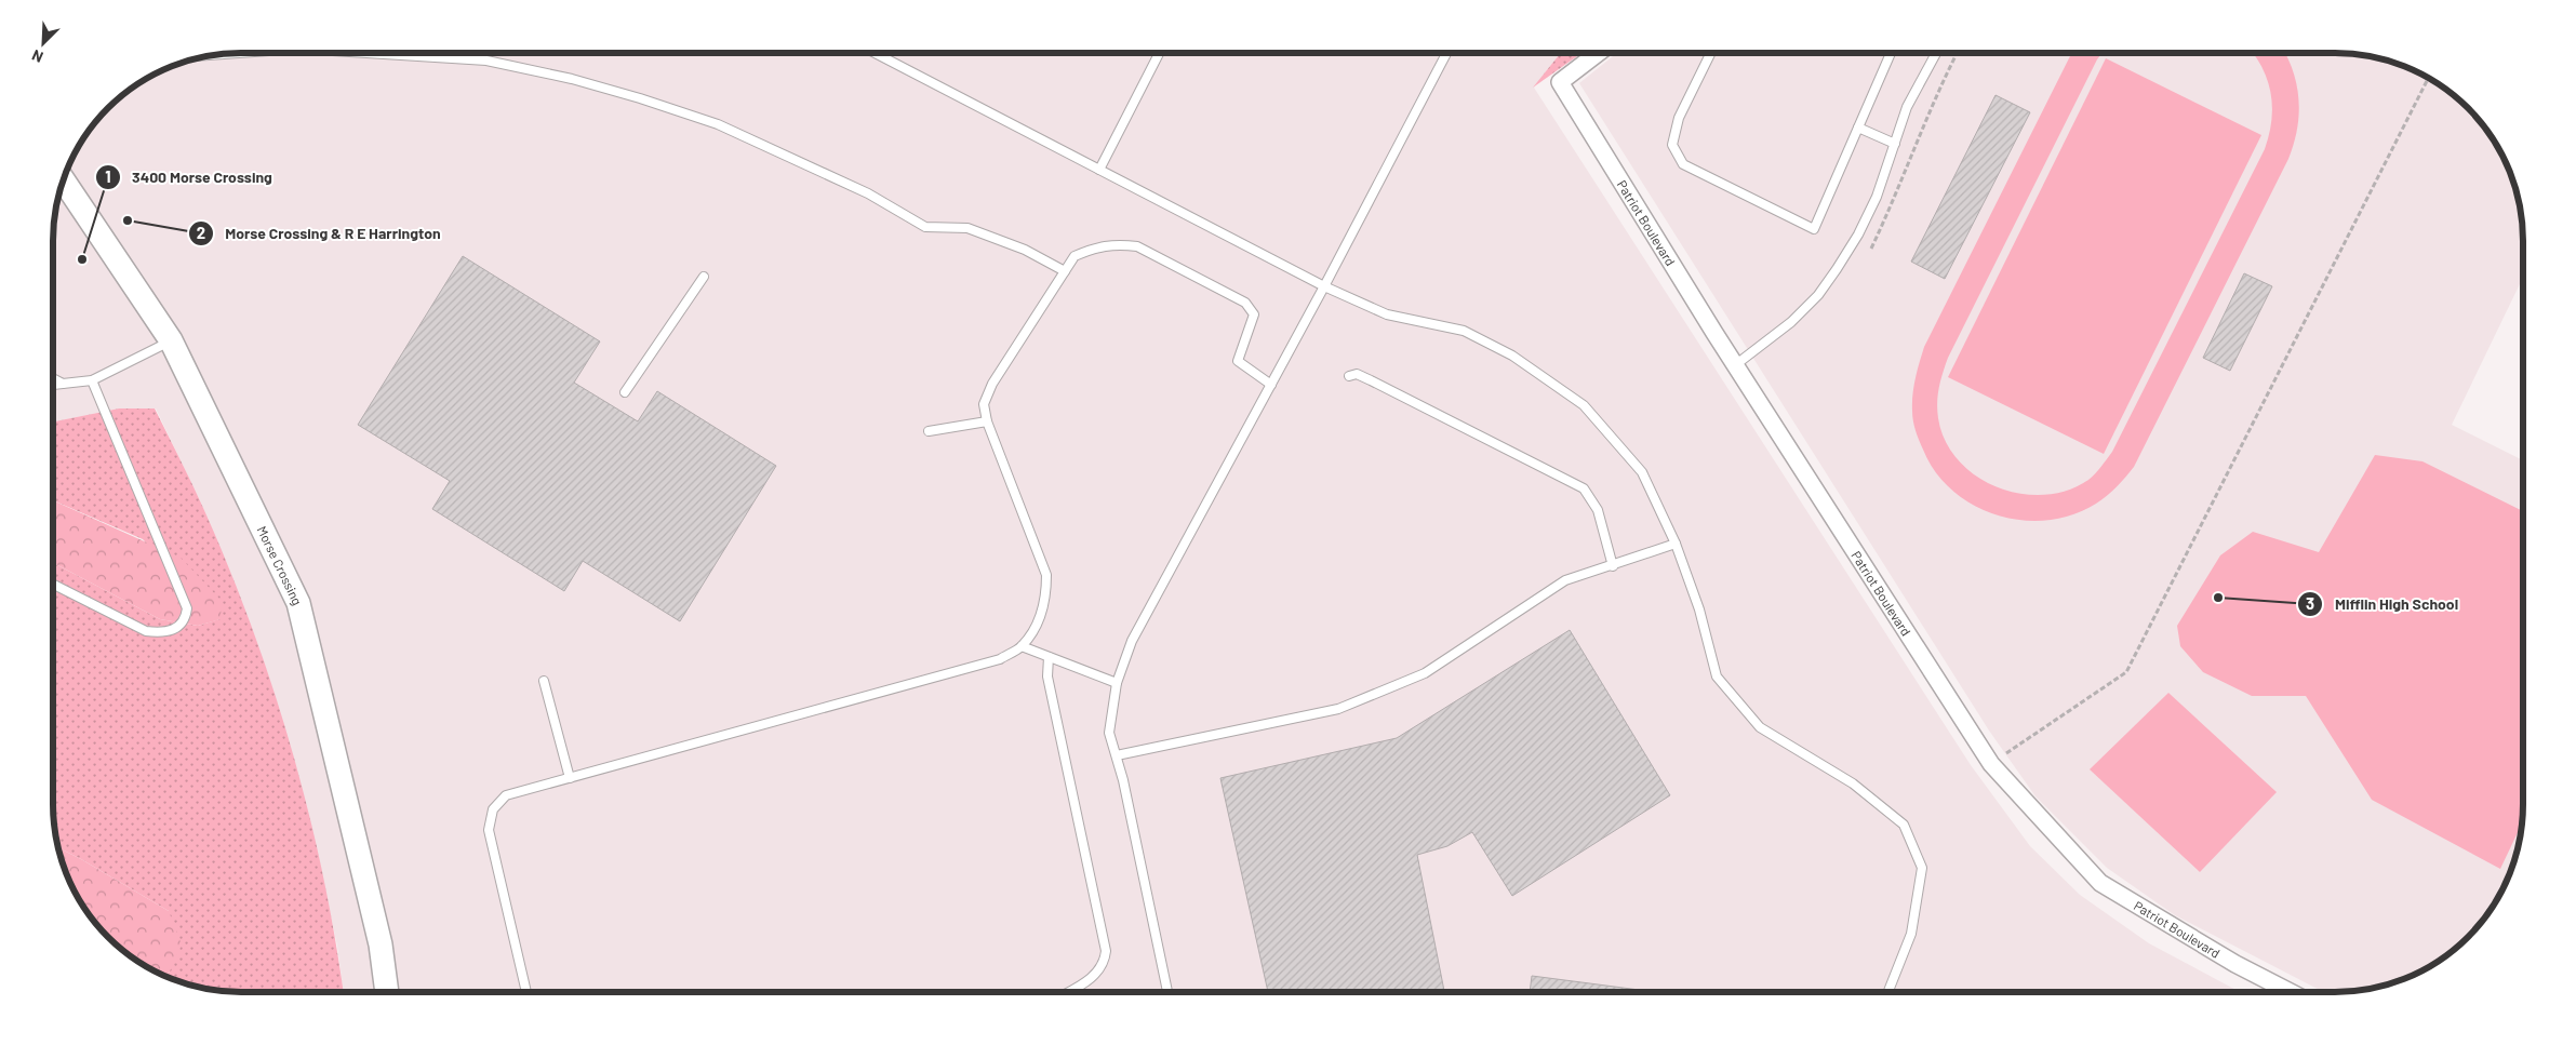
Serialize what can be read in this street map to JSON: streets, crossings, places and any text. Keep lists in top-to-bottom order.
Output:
{
  "streets": {
    "main road": ["Morse Crossing"],
    "street": ["Patriot Boulevard"]
  },
  "places": ["Morse Crossing & R E Harrington", "3400 Morse Crossing", "Mifflin High School"],
  "north": "bottom left"
}
